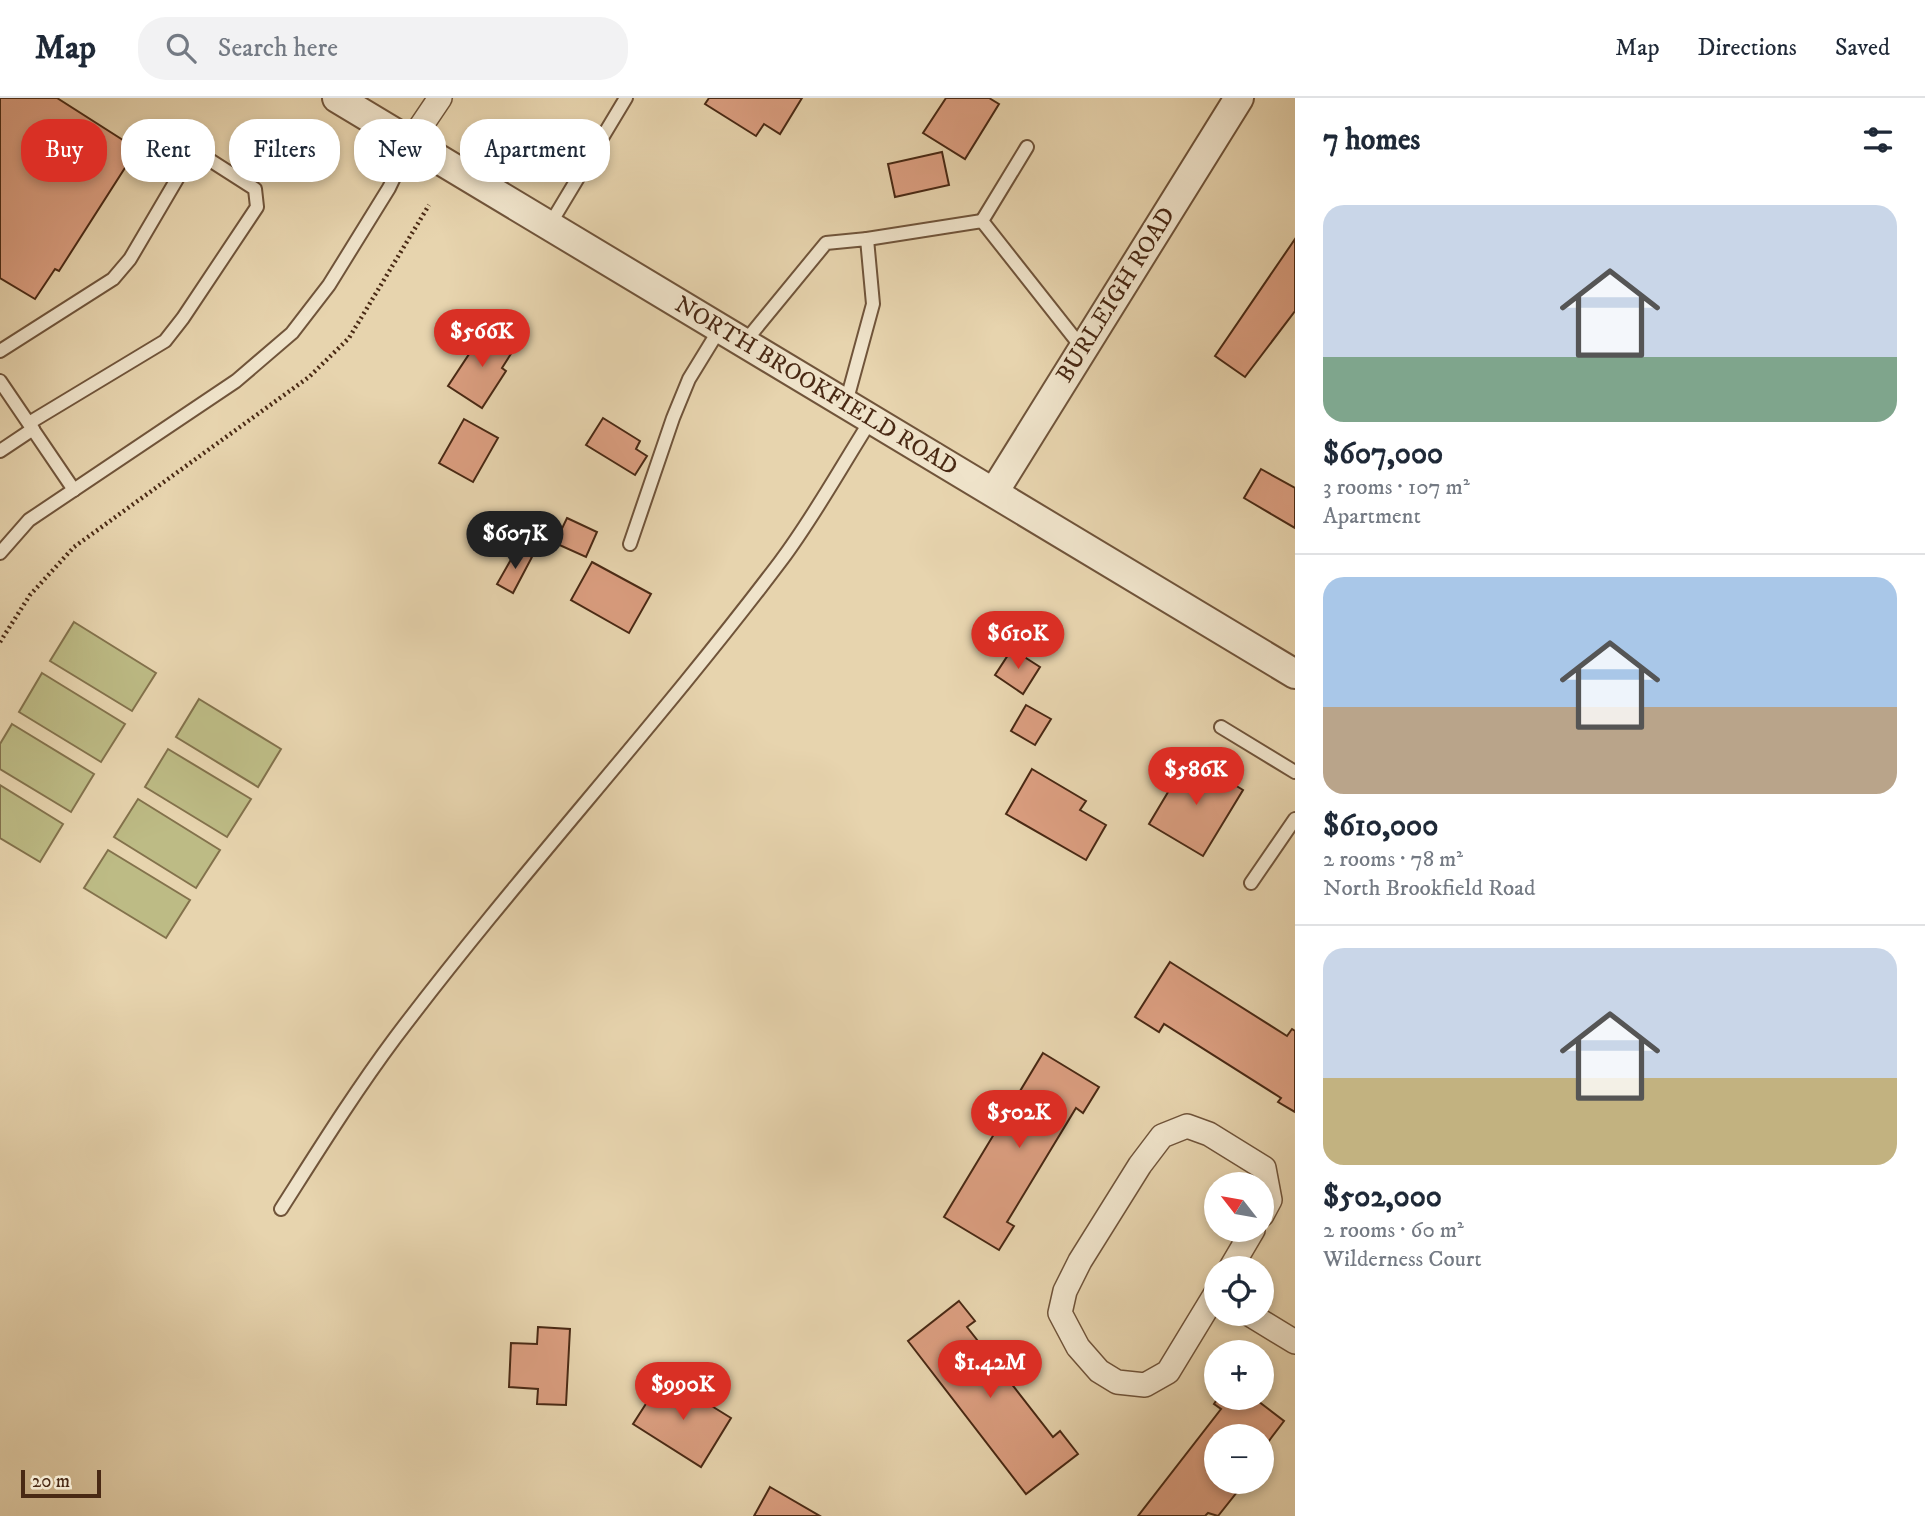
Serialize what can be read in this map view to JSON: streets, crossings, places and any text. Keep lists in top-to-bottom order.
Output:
{
  "streets": {
    "street": ["BURLEIGH ROAD", "NORTH BROOKFIELD ROAD"]
  },
  "crossings": [
    ["BURLEIGH ROAD", "NORTH BROOKFIELD ROAD"]
  ],
  "scale_bar": "20 m",
  "north": "top left",
  "page": {
    "header": "Map",
    "search": "Search here",
    "nav": ["Map", "Directions", "Saved"],
    "heading": "7 homes",
    "chip": [
      "Buy",
      "Rent",
      "Filters",
      "New",
      "Apartment"
    ],
    "list": [
      {
        "name": "$607,000",
        "note": "3 rooms · 107 m² · Apartment"
      },
      {
        "name": "$610,000",
        "note": "2 rooms · 78 m² · North Brookfield Road"
      },
      {
        "name": "$502,000",
        "note": "2 rooms · 60 m² · Wilderness Court"
      }
    ],
    "price": [
      "$566K",
      "$607K",
      "$610K",
      "$586K",
      "$502K",
      "$1.42M",
      "$990K"
    ],
    "map_buttons": ["+", "−"],
    "scale": "20 m"
  }
}
